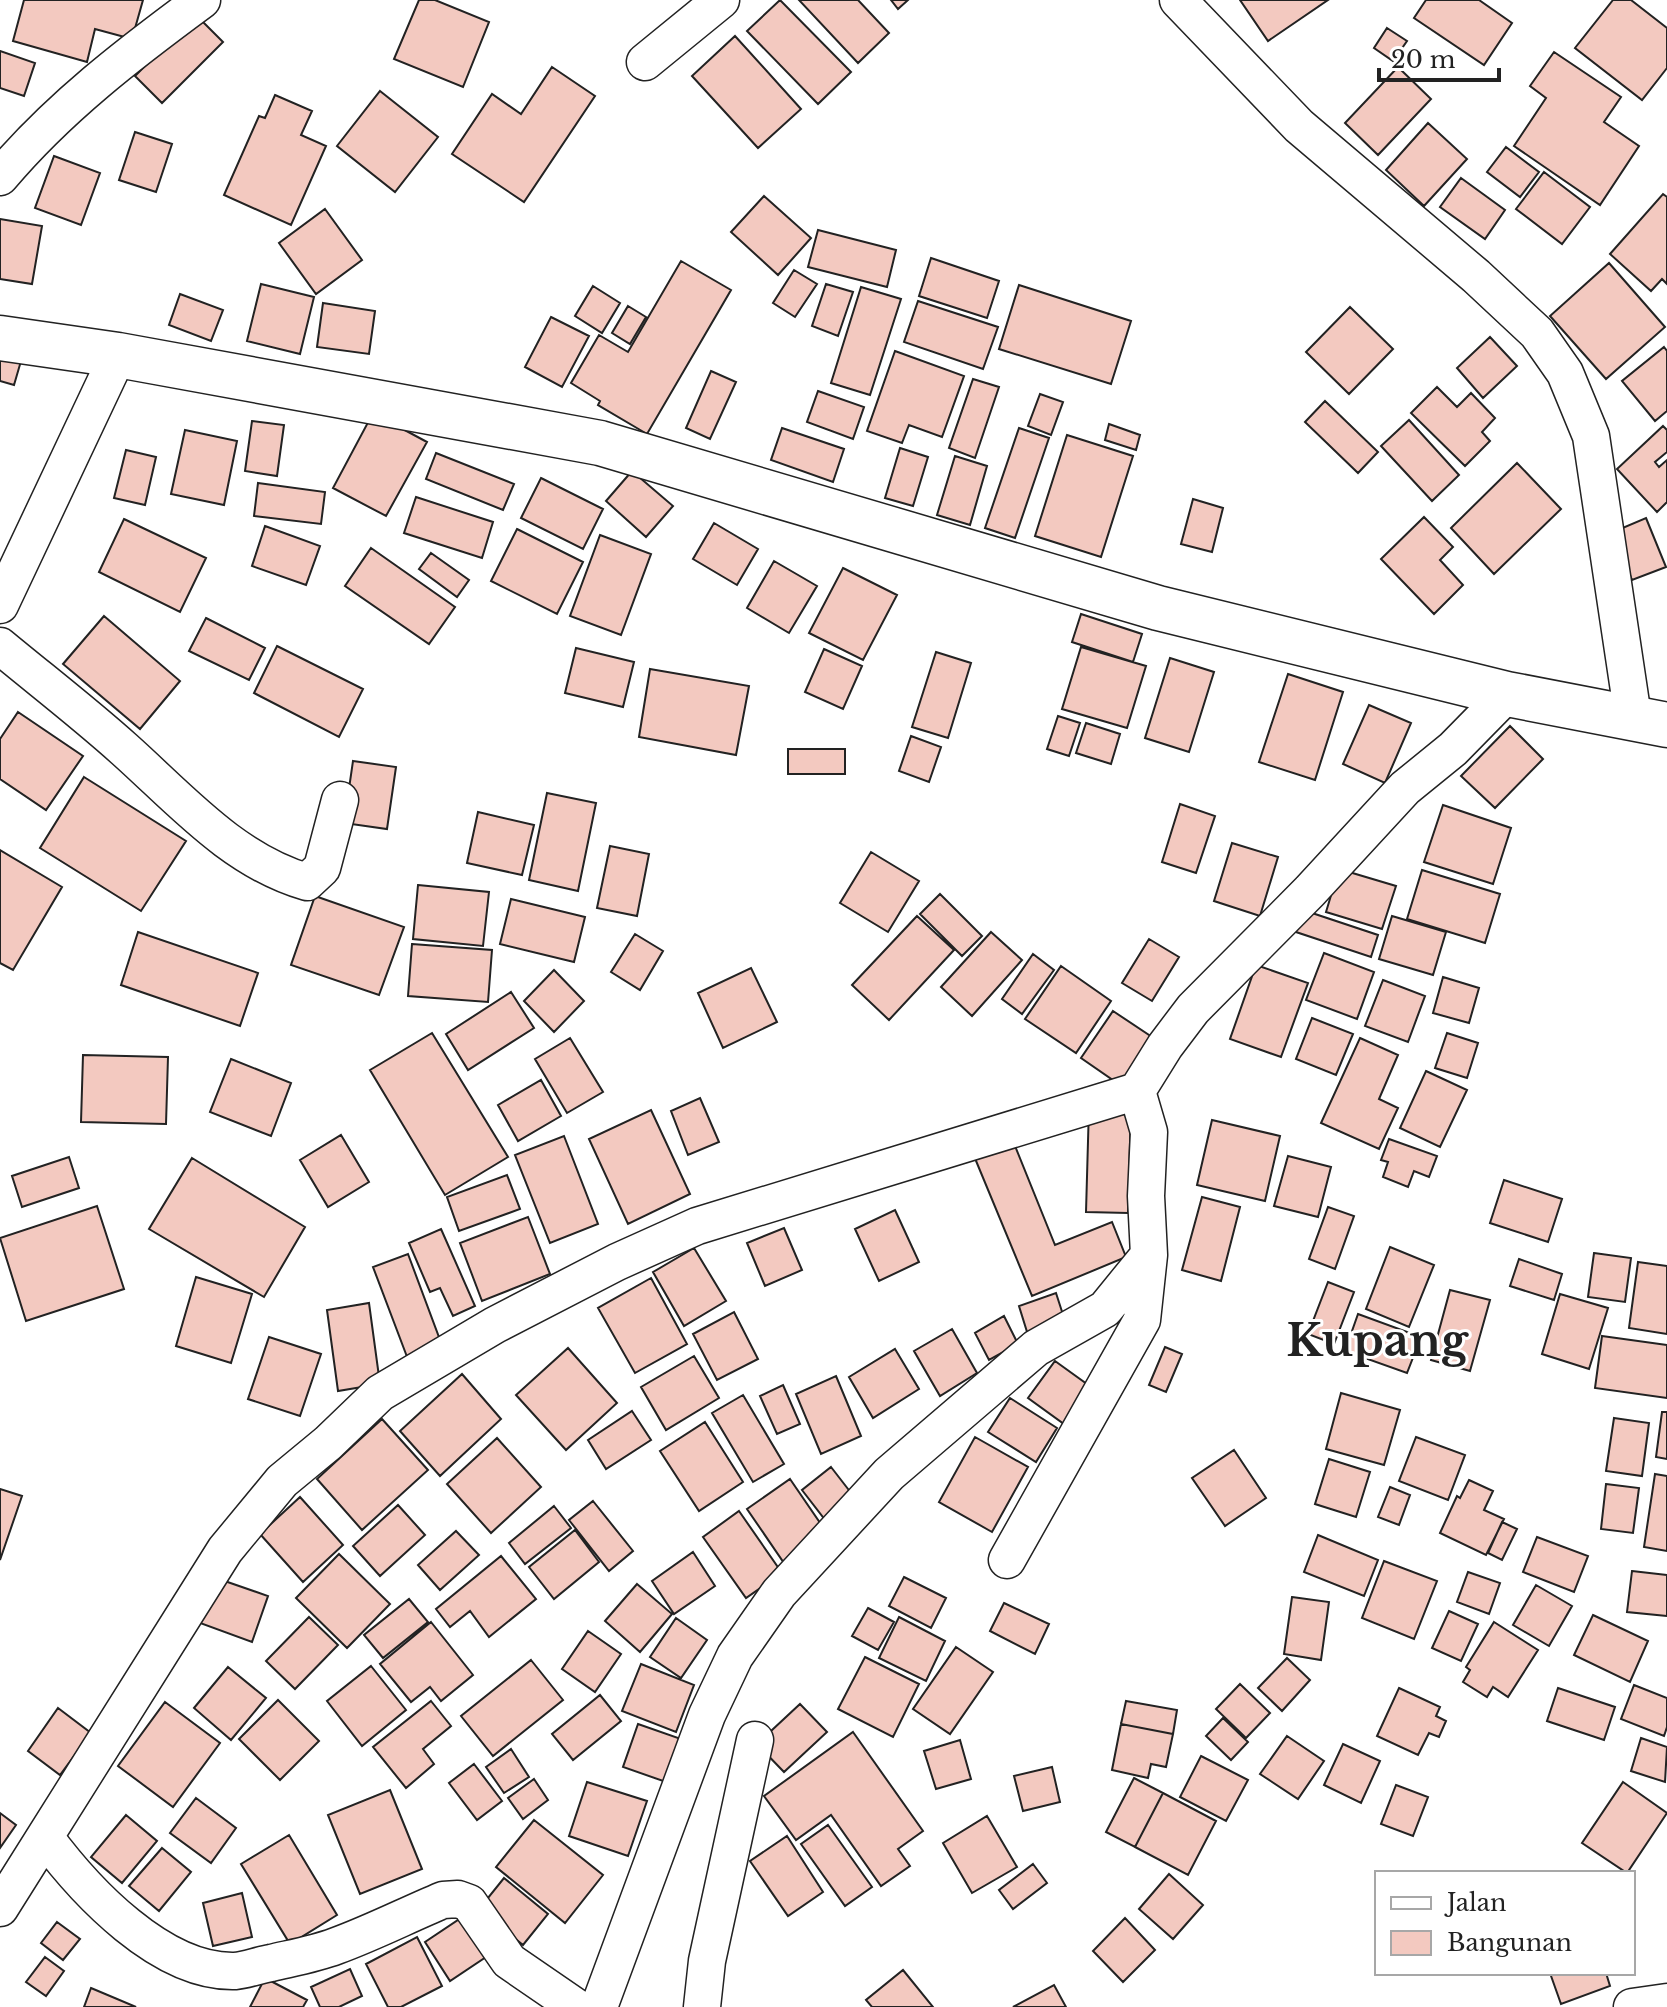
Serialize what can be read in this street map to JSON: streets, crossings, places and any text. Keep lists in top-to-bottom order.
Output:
{
  "districts": ["Kupang"],
  "legend": ["Jalan", "Bangunan"],
  "scale_bar": "20 m"
}
